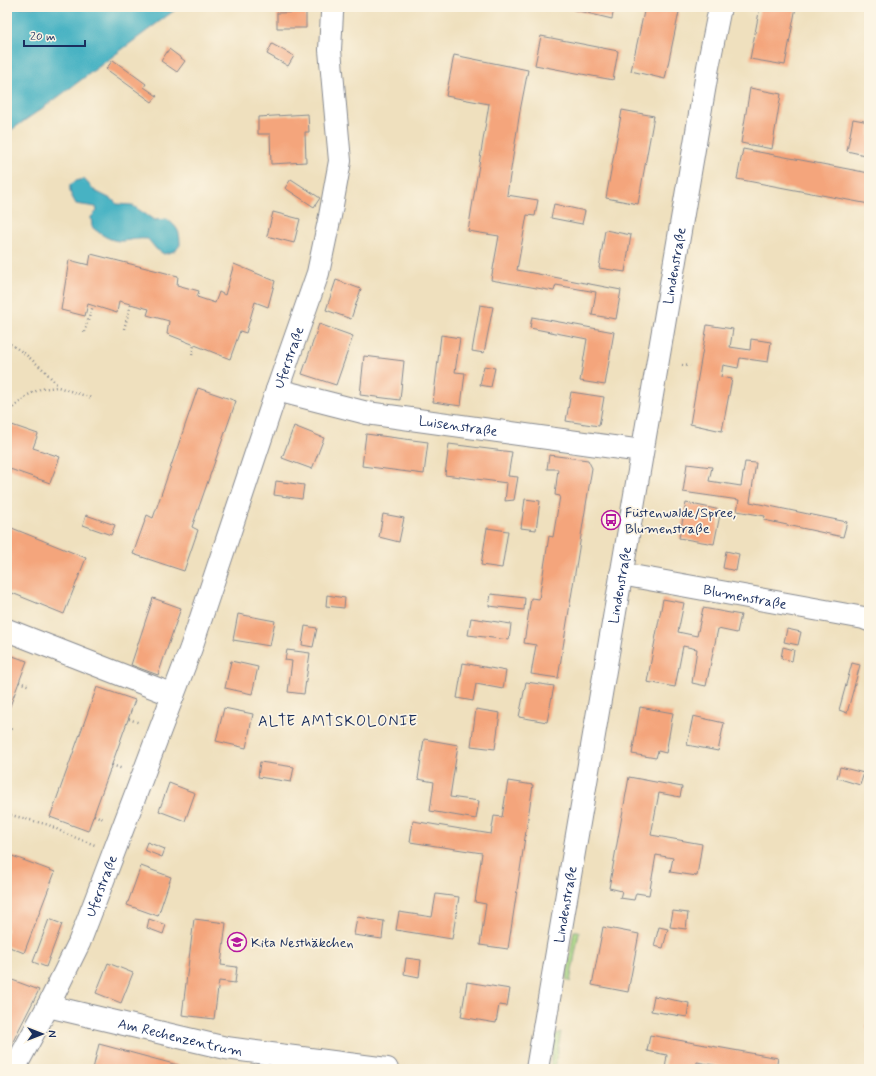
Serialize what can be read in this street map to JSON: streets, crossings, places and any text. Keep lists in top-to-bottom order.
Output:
{
  "streets": {
    "street": [
      "Lindenstraße",
      "Uferstraße",
      "Luisenstraße",
      "Blumenstraße",
      "Am Rechenzentrum"
    ]
  },
  "crossings": [
    ["Lindenstraße", "Luisenstraße"],
    ["Lindenstraße", "Blumenstraße"],
    ["Uferstraße", "Luisenstraße"],
    ["Uferstraße", "Am Rechenzentrum"]
  ],
  "districts": ["ALTE AMTSKOLONIE"],
  "places": {
    "bus stop": ["Füstenwalde/Spree, Blumenstraße"],
    "school or university": ["Kita Nesthäkchen"]
  },
  "scale_bar": "20 m",
  "north": "right"
}
